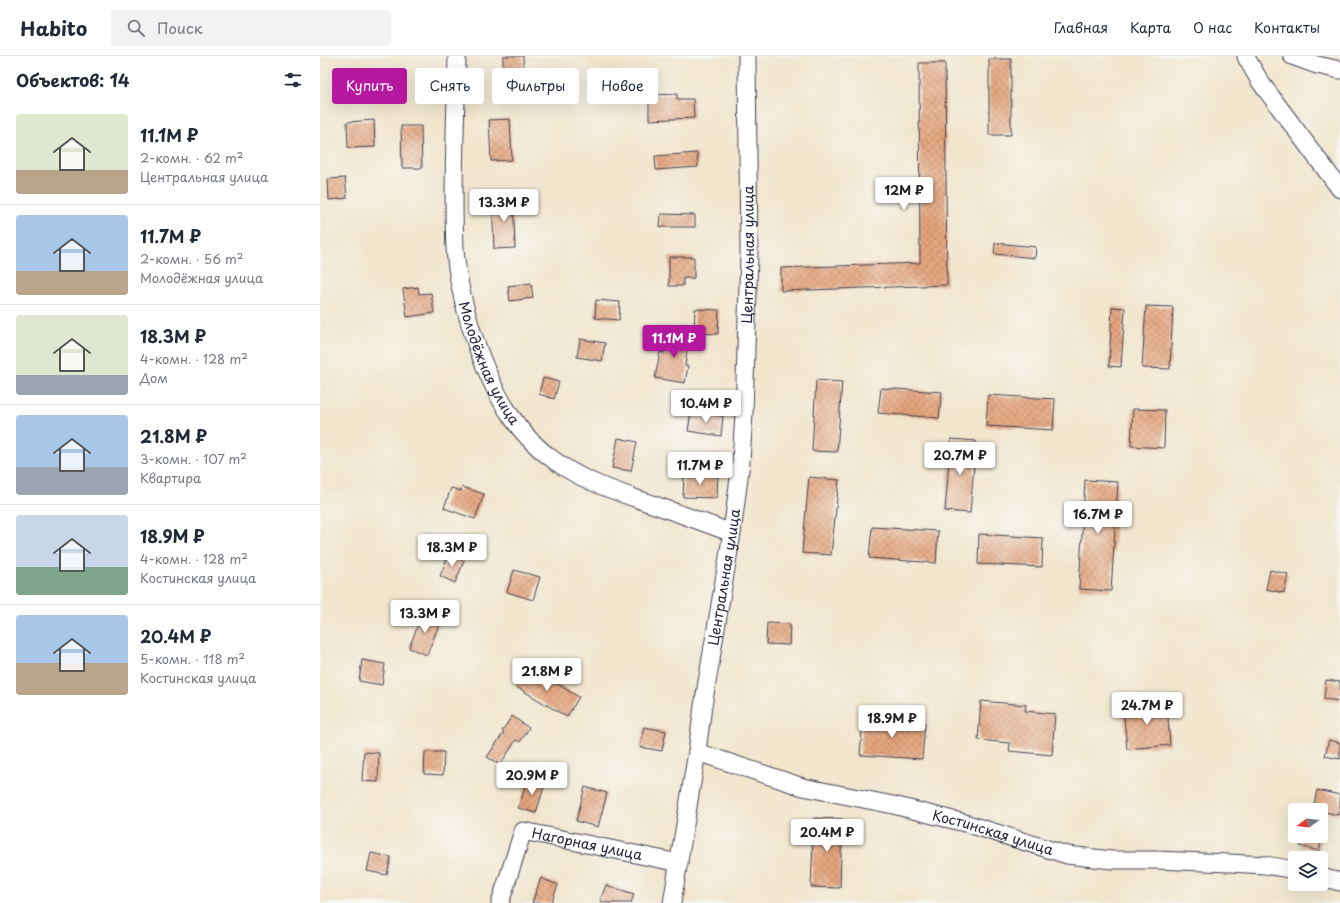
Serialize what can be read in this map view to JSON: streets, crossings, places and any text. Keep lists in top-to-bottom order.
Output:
{
  "streets": {
    "street": [
      "Центральная улица",
      "Молодёжная улица",
      "Костинская улица",
      "Нагорная улица"
    ]
  },
  "crossings": [
    ["Центральная улица", "Молодёжная улица"],
    ["Центральная улица", "Костинская улица"],
    ["Центральная улица", "Нагорная улица"]
  ],
  "north": "left",
  "page": {
    "header": "Habito",
    "search": "Поиск",
    "nav": [
      "Главная",
      "Карта",
      "О нас",
      "Контакты"
    ],
    "heading": "Объектов: 14",
    "chip": [
      "Купить",
      "Снять",
      "Фильтры",
      "Новое"
    ],
    "list": [
      {
        "name": "11.1M ₽",
        "note": "2-комн. · 62 m² · Центральная улица"
      },
      {
        "name": "11.7M ₽",
        "note": "2-комн. · 56 m² · Молодёжная улица"
      },
      {
        "name": "18.3M ₽",
        "note": "4-комн. · 128 m² · Дом"
      },
      {
        "name": "21.8M ₽",
        "note": "3-комн. · 107 m² · Квартира"
      },
      {
        "name": "18.9M ₽",
        "note": "4-комн. · 128 m² · Костинская улица"
      },
      {
        "name": "20.4M ₽",
        "note": "5-комн. · 118 m² · Костинская улица"
      }
    ],
    "price": [
      "12M ₽",
      "13.3M ₽",
      "11.1M ₽",
      "10.4M ₽",
      "20.7M ₽",
      "11.7M ₽",
      "16.7M ₽",
      "18.3M ₽",
      "13.3M ₽",
      "21.8M ₽",
      "24.7M ₽",
      "18.9M ₽",
      "20.9M ₽",
      "20.4M ₽"
    ]
  }
}
